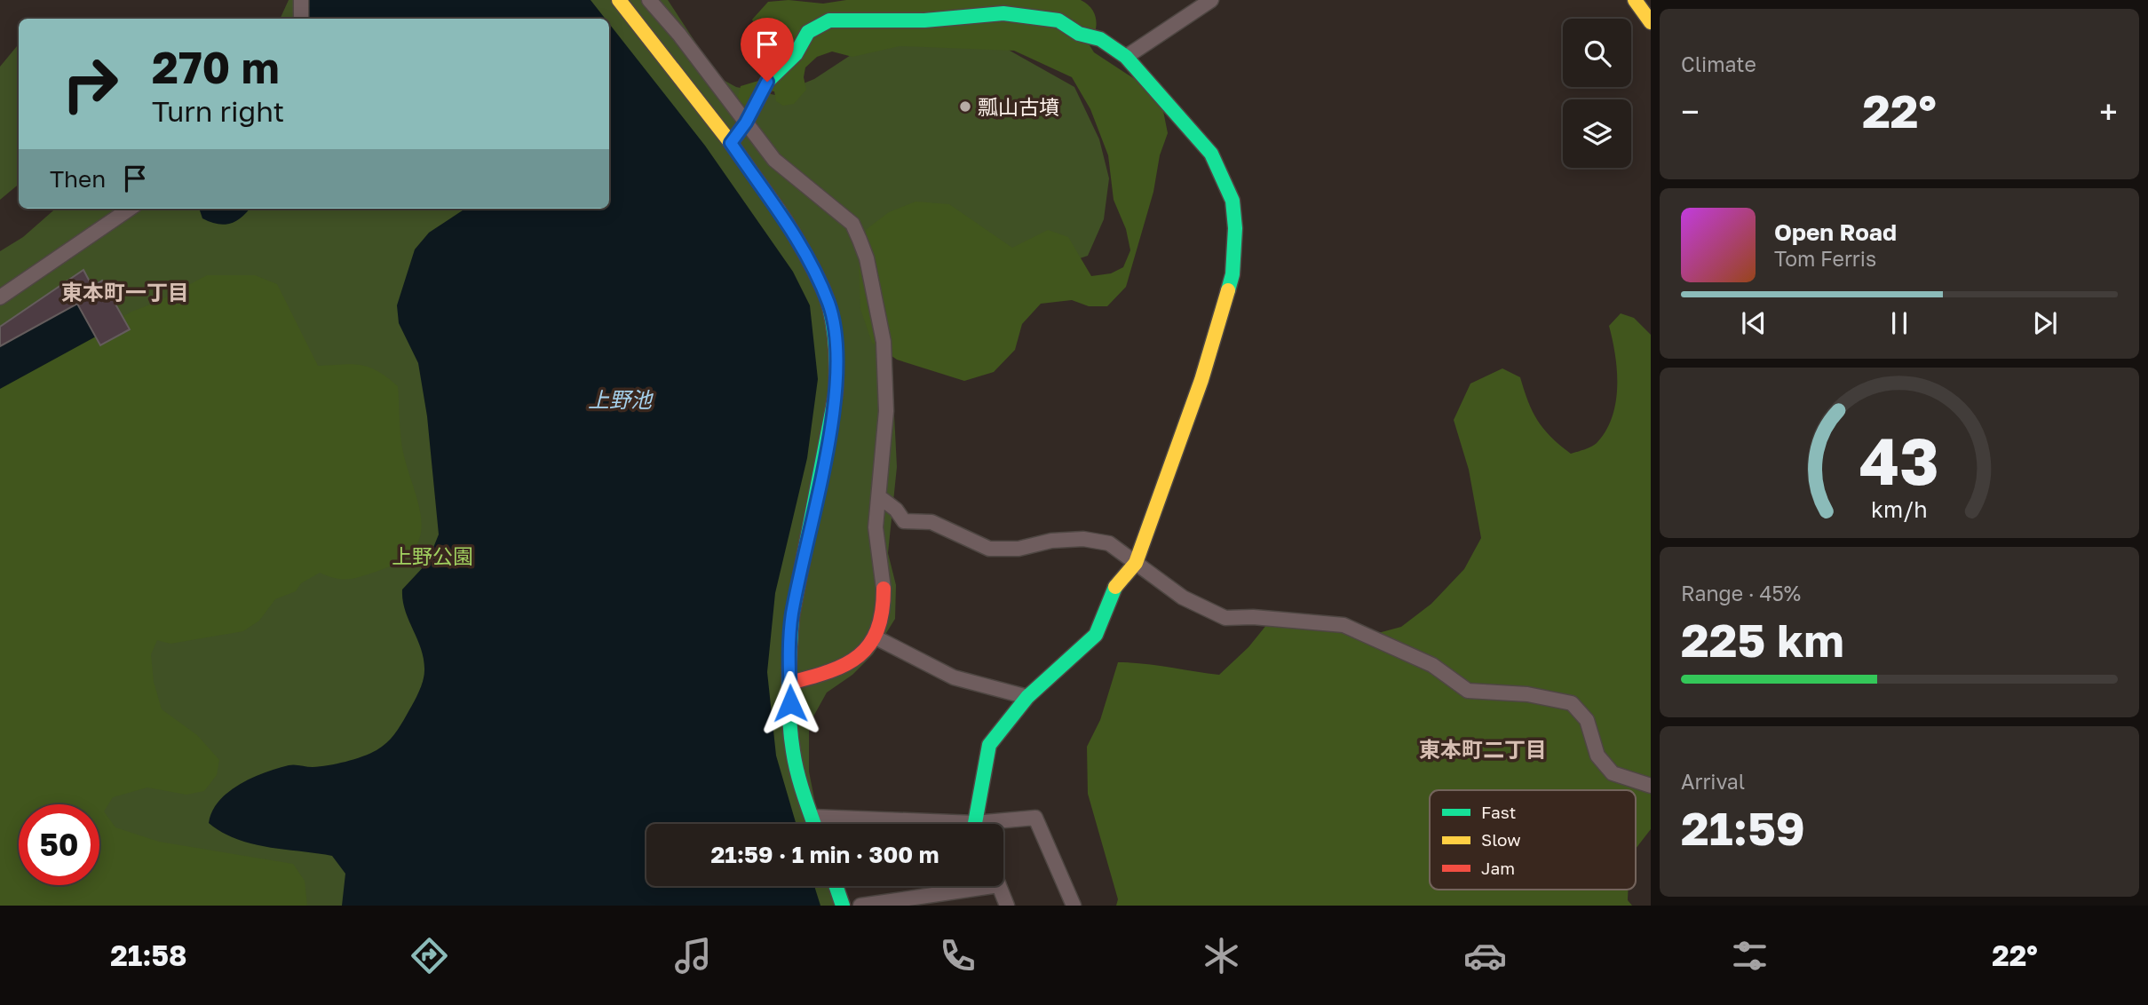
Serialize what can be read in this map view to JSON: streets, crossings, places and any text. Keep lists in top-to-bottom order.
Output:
{
  "districts": ["東本町一丁目", "東本町二丁目"],
  "water": ["上野池"],
  "parks": ["上野公園"],
  "places": ["瓢山古墳"],
  "legend": ["Fast", "Slow", "Jam"],
  "page": {
    "tile": [
      "Climate",
      ["Range · 45%", "225 km"],
      ["Arrival", "21:59"]
    ],
    "turn": ["270 m", "Turn right"],
    "heat": ["−", "22°", "+"],
    "then": "Then",
    "song": ["Open Road", "Tom Ferris"],
    "limit": "50",
    "trip": "21:59 · 1 min · 300 m",
    "tabs": ["21:58", "22°"],
    "gauge": ["43", "km/h"]
  }
}
